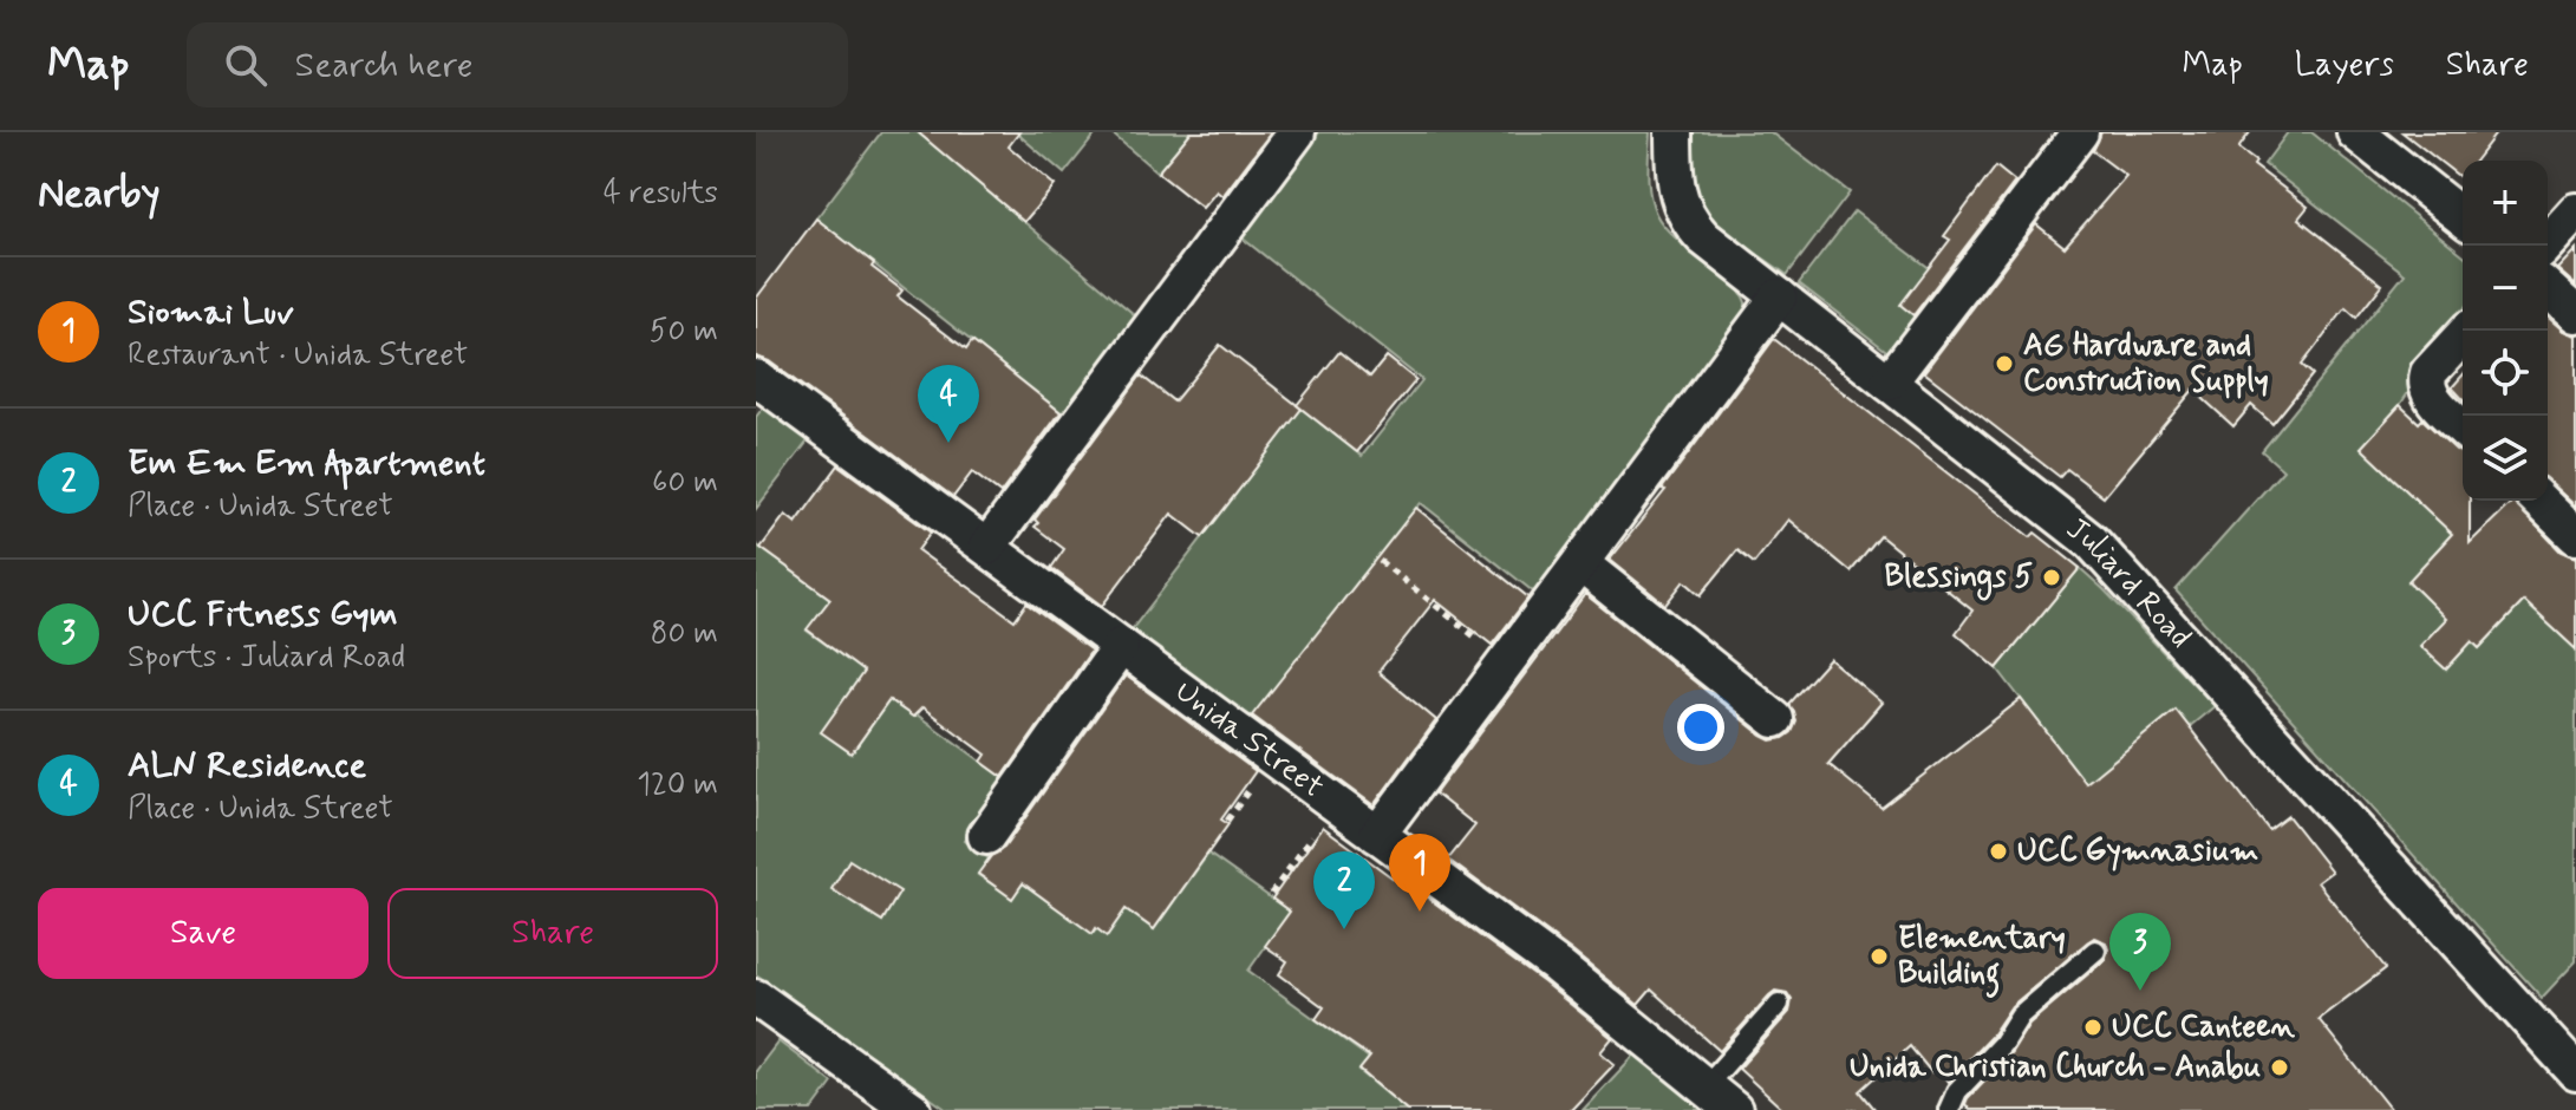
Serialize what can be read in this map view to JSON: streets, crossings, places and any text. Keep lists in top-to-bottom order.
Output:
{
  "streets": {
    "street": ["Juliard Road", "Unida Street"]
  },
  "places": [
    "AG Hardware and Construction Supply",
    "Blessings 5",
    "UCC Gymnasium",
    "Elementary Building",
    "UCC Canteen",
    "Unida Christian Church - Anabu"
  ],
  "page": {
    "header": "Map",
    "search": "Search here",
    "nav": ["Map", "Layers", "Share"],
    "heading": ["Nearby", "4 results"],
    "map_buttons": ["+", "−"],
    "list": [
      {
        "mark": "1",
        "name": "Siomai Luv",
        "note": "Restaurant · Unida Street",
        "value": "50 m"
      },
      {
        "mark": "2",
        "name": "Em Em Em Apartment",
        "note": "Place · Unida Street",
        "value": "60 m"
      },
      {
        "mark": "3",
        "name": "UCC Fitness Gym",
        "note": "Sports · Juliard Road",
        "value": "80 m"
      },
      {
        "mark": "4",
        "name": "ALN Residence",
        "note": "Place · Unida Street",
        "value": "120 m"
      }
    ],
    "pins": [
      "4",
      "1",
      "2",
      "3"
    ],
    "buttons": ["Save", "Share"]
  }
}
